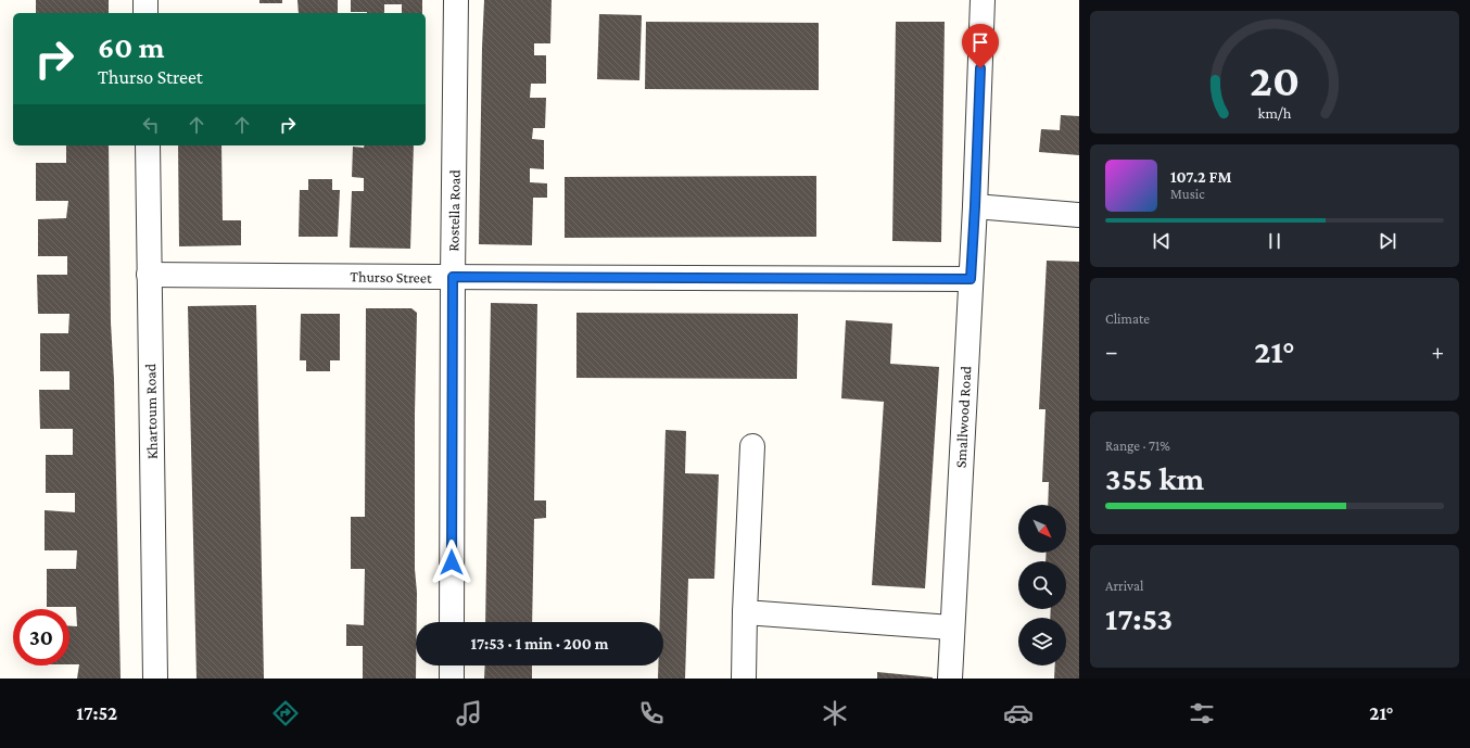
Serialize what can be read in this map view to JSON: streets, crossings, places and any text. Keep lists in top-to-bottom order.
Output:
{
  "streets": {
    "street": [
      "Rostella Road",
      "Thurso Street",
      "Khartoum Road",
      "Smallwood Road"
    ]
  },
  "crossings": [
    ["Rostella Road", "Thurso Street"],
    ["Thurso Street", "Khartoum Road"],
    ["Thurso Street", "Smallwood Road"]
  ],
  "north": "bottom right",
  "page": {
    "turn": ["60 m", "Thurso Street"],
    "song": ["107.2 FM", "Music"],
    "tile": [
      "Climate",
      ["Range · 71%", "355 km"],
      ["Arrival", "17:53"]
    ],
    "heat": ["−", "21°", "+"],
    "limit": "30",
    "trip": "17:53 · 1 min · 200 m",
    "tabs": ["17:52", "21°"],
    "gauge": ["20", "km/h"]
  }
}
